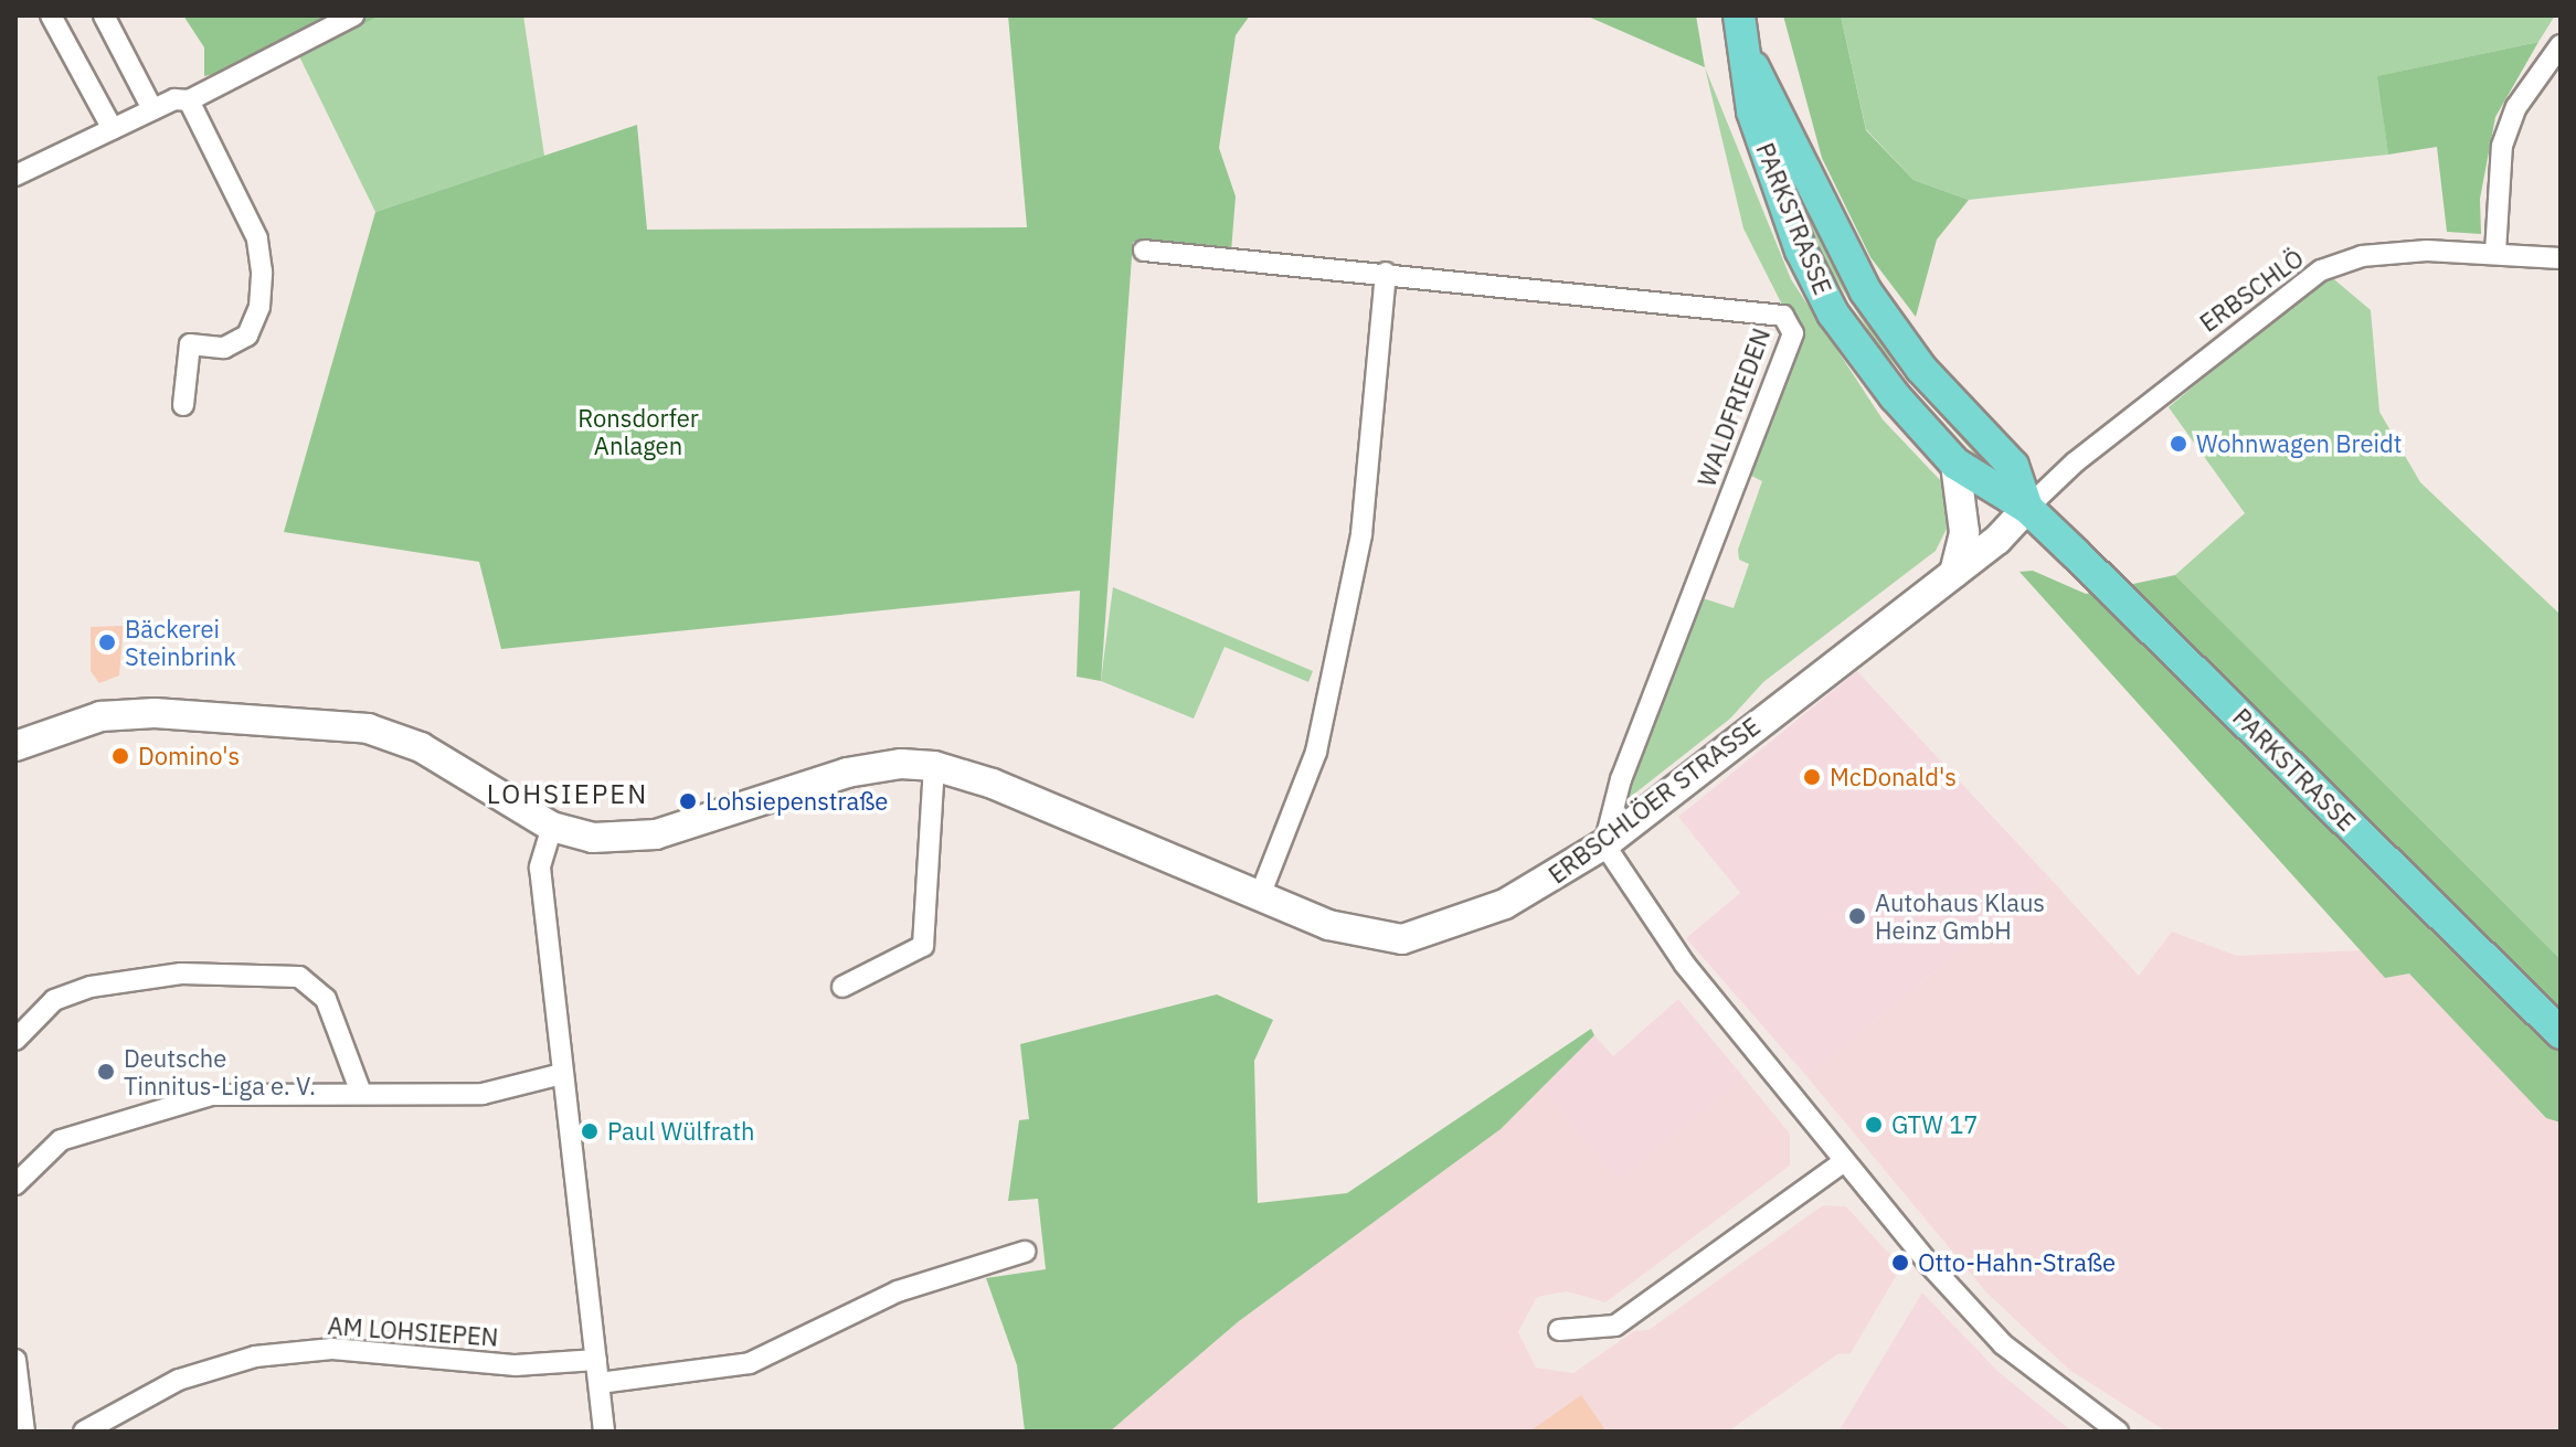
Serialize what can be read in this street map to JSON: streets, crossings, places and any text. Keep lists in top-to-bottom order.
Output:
{
  "streets": {
    "main road": ["PARKSTRASSE"],
    "street": [
      "ERBSCHLÖ",
      "WALDFRIEDEN",
      "ERBSCHLÖER STRASSE",
      "AM LOHSIEPEN"
    ]
  },
  "crossings": [
    ["PARKSTRASSE", "ERBSCHLÖ"],
    ["PARKSTRASSE", "ERBSCHLÖER STRASSE"],
    ["ERBSCHLÖ", "ERBSCHLÖER STRASSE"],
    ["WALDFRIEDEN", "ERBSCHLÖER STRASSE"]
  ],
  "districts": ["LOHSIEPEN"],
  "parks": ["Ronsdorfer Anlagen"],
  "places": [
    "Wohnwagen Breidt",
    "Bäckerei Steinbrink",
    "Domino's",
    "McDonald's",
    "Lohsiepenstraße",
    "Autohaus Klaus Heinz GmbH",
    "Deutsche Tinnitus-Liga e. V.",
    "GTW 17",
    "Paul Wülfrath",
    "Otto-Hahn-Straße"
  ]
}
